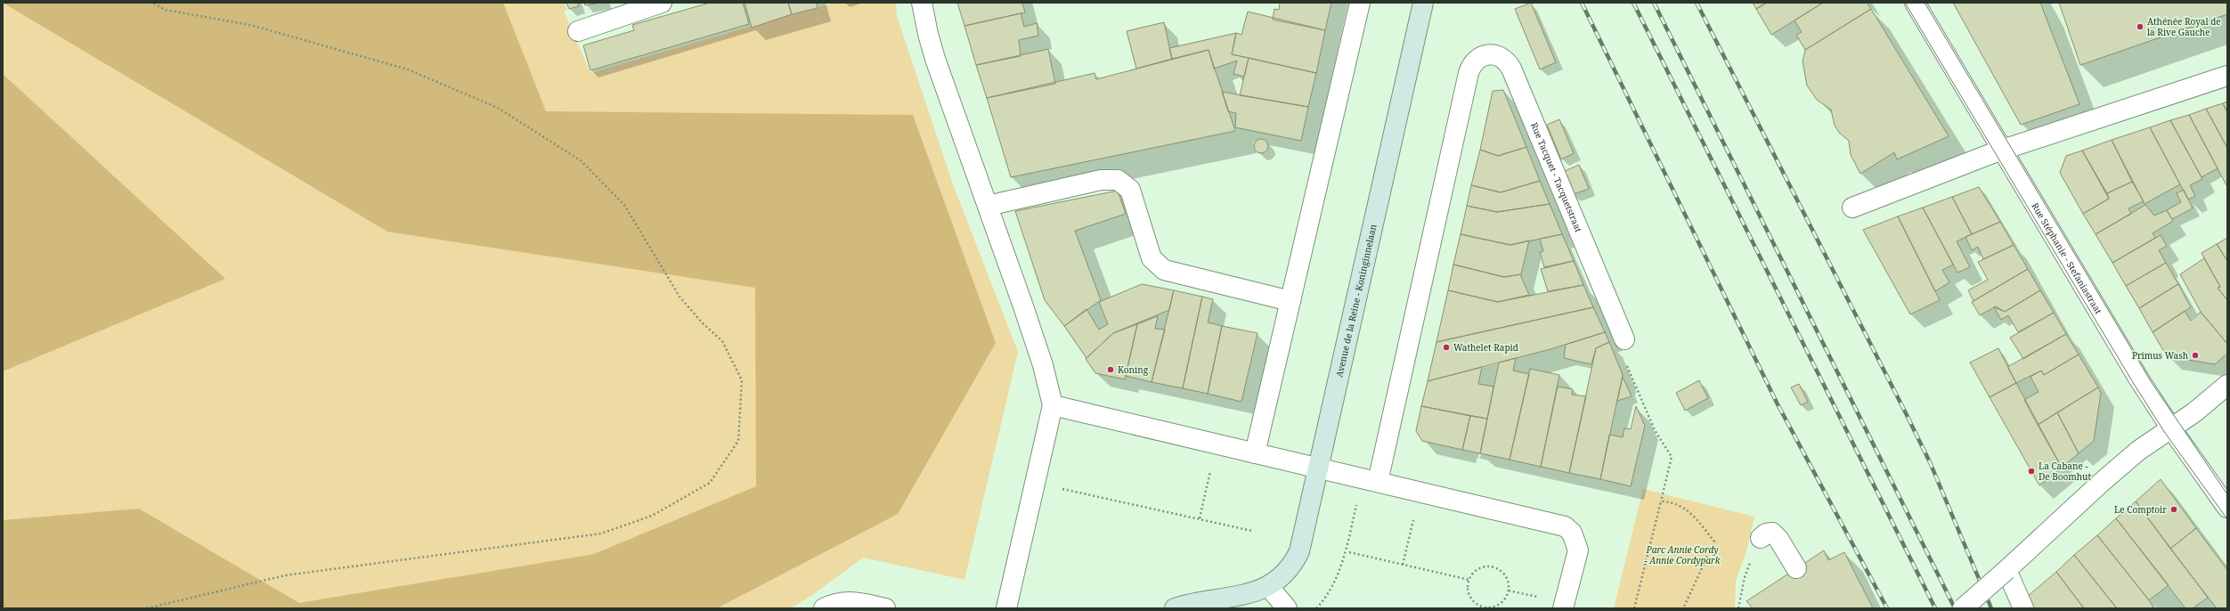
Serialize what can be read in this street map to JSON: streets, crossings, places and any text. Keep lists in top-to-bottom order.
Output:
{
  "streets": {
    "main road": ["Avenue de la Reine - Koninginnelaan"],
    "street": ["Rue Tacquet - Tacquetstraat", "Rue Stéphanie - Stefaniastraat"]
  },
  "parks": ["Parc Annie Cordy - Annie Cordypark"],
  "places": [
    "Athénée Royal de la Rive Gauche",
    "Wathelet Rapid",
    "Primus Wash",
    "Koning",
    "La Cabane - De Boomhut",
    "Le Comptoir"
  ]
}
